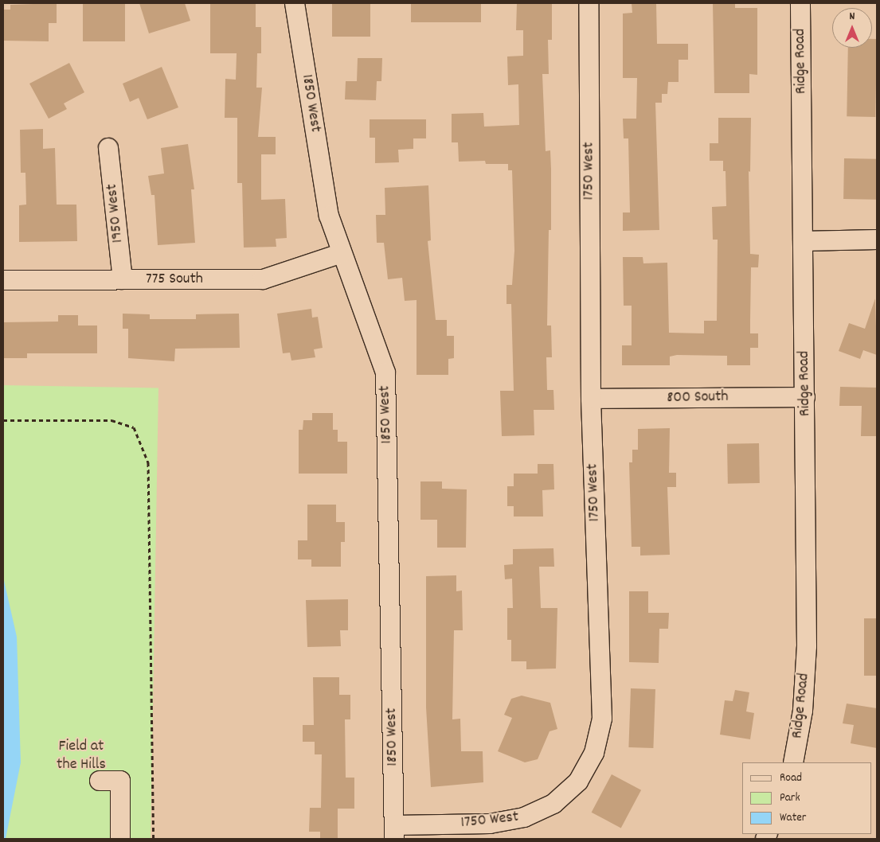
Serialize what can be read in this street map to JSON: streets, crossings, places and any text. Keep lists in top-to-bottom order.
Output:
{
  "streets": {
    "street": [
      "Ridge Road",
      "1850 West",
      "1750 West",
      "1950 West",
      "775 South",
      "800 South"
    ]
  },
  "crossings": [
    ["Ridge Road", "800 South"],
    ["1850 West", "1750 West"],
    ["1850 West", "775 South"],
    ["1750 West", "800 South"],
    ["1950 West", "775 South"]
  ],
  "parks": ["Field at the Hills"],
  "legend": ["Road", "Park", "Water"],
  "north": "top"
}
